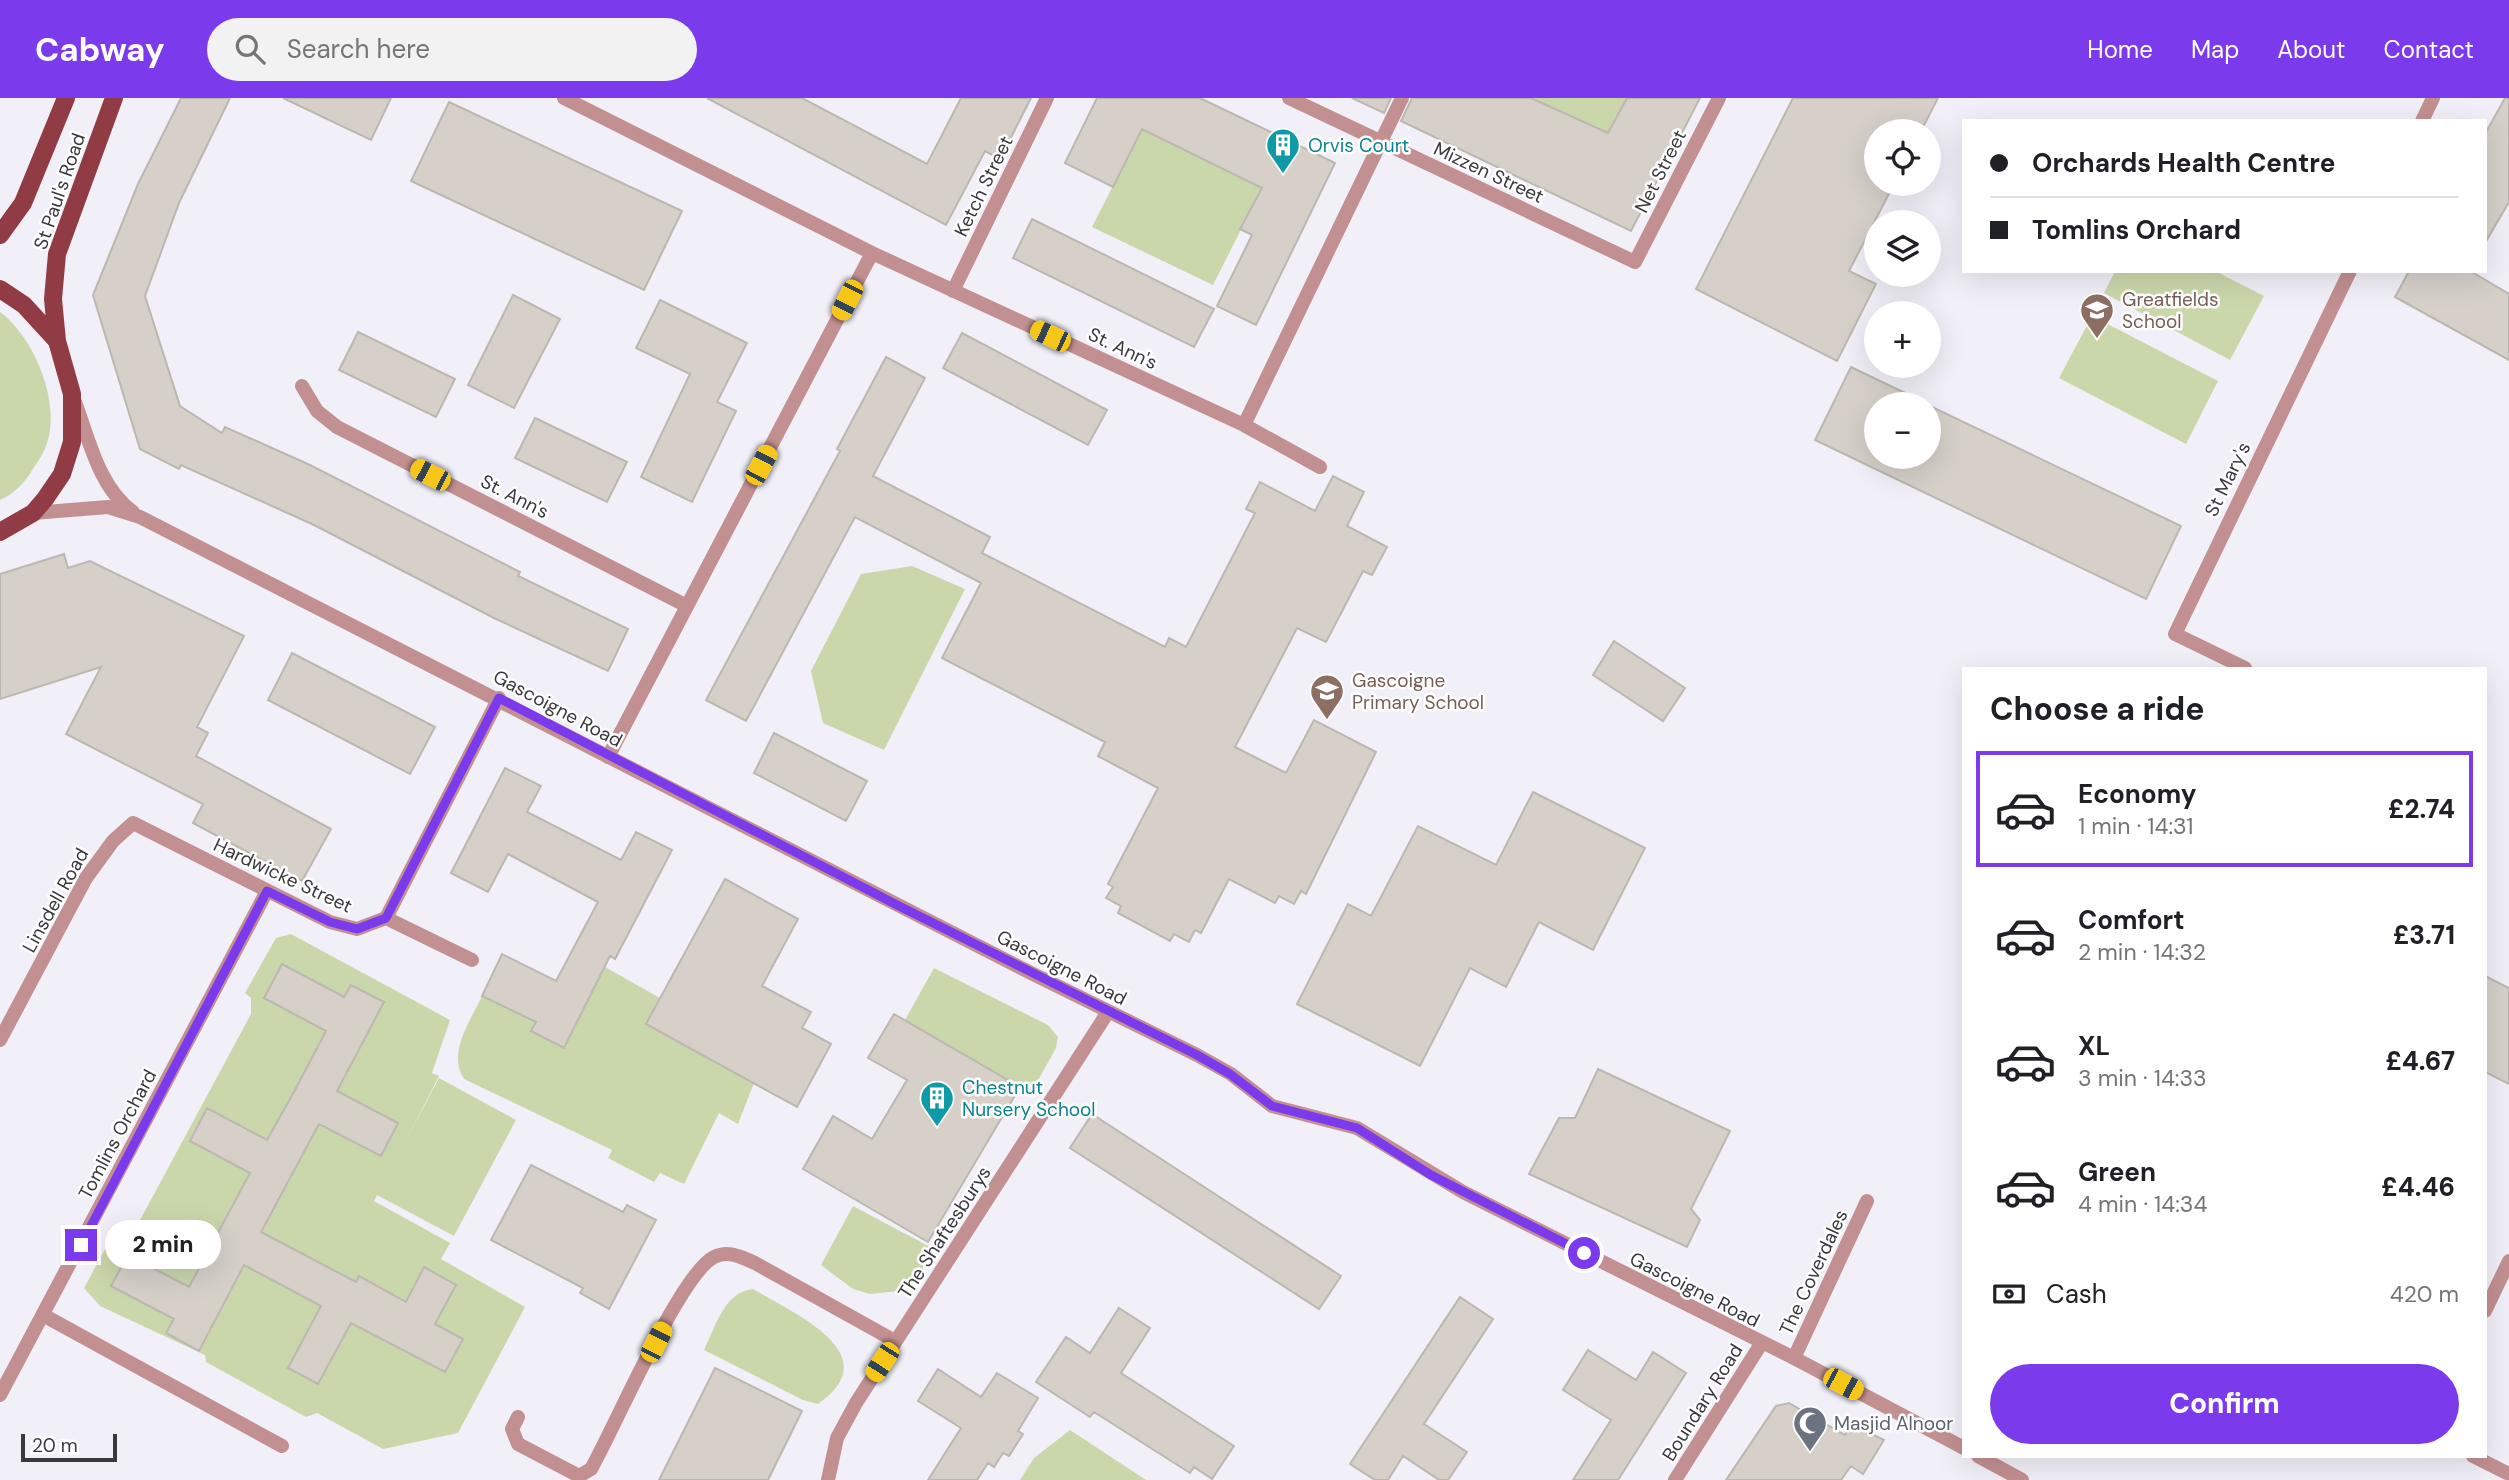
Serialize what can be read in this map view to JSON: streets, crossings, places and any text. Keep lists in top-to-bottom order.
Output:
{
  "streets": {
    "main road": ["St Paul's Road"],
    "street": [
      "Net Street",
      "Mizzen Street",
      "Ketch Street",
      "St. Ann's",
      "St Mary's",
      "Gascoigne Road",
      "Hardwicke Street",
      "Linsdell Road",
      "Tomlins Orchard",
      "The Shaftesburys",
      "The Coverdales",
      "Boundary Road"
    ]
  },
  "crossings": [
    ["Net Street", "Mizzen Street"],
    ["Ketch Street", "St. Ann's"],
    ["St Paul's Road", "Gascoigne Road"],
    ["Gascoigne Road", "The Shaftesburys"],
    ["Gascoigne Road", "The Coverdales"],
    ["Gascoigne Road", "Boundary Road"],
    ["Hardwicke Street", "Linsdell Road"],
    ["Hardwicke Street", "Tomlins Orchard"]
  ],
  "places": {
    "building": ["Orvis Court", "Chestnut Nursery School"],
    "school or university": ["Greatfields School", "Gascoigne Primary School"],
    "mosque": ["Masjid Alnoor"]
  },
  "scale_bar": "20 m",
  "page": {
    "header": "Cabway",
    "search": "Search here",
    "nav": [
      "Home",
      "Map",
      "About",
      "Contact"
    ],
    "map_buttons": ["+", "−"],
    "banner": ["Orchards Health Centre", "Tomlins Orchard"],
    "heading": "Choose a ride",
    "list": [
      {
        "name": "Economy",
        "note": "1 min · 14:31",
        "value": "£2.74"
      },
      {
        "name": "Comfort",
        "note": "2 min · 14:32",
        "value": "£3.71"
      },
      {
        "name": "XL",
        "note": "3 min · 14:33",
        "value": "£4.67"
      },
      {
        "name": "Green",
        "note": "4 min · 14:34",
        "value": "£4.46"
      }
    ],
    "bubble": "2 min",
    "pay": ["Cash", "420 m"],
    "buttons": "Confirm",
    "scale": "20 m"
  }
}
